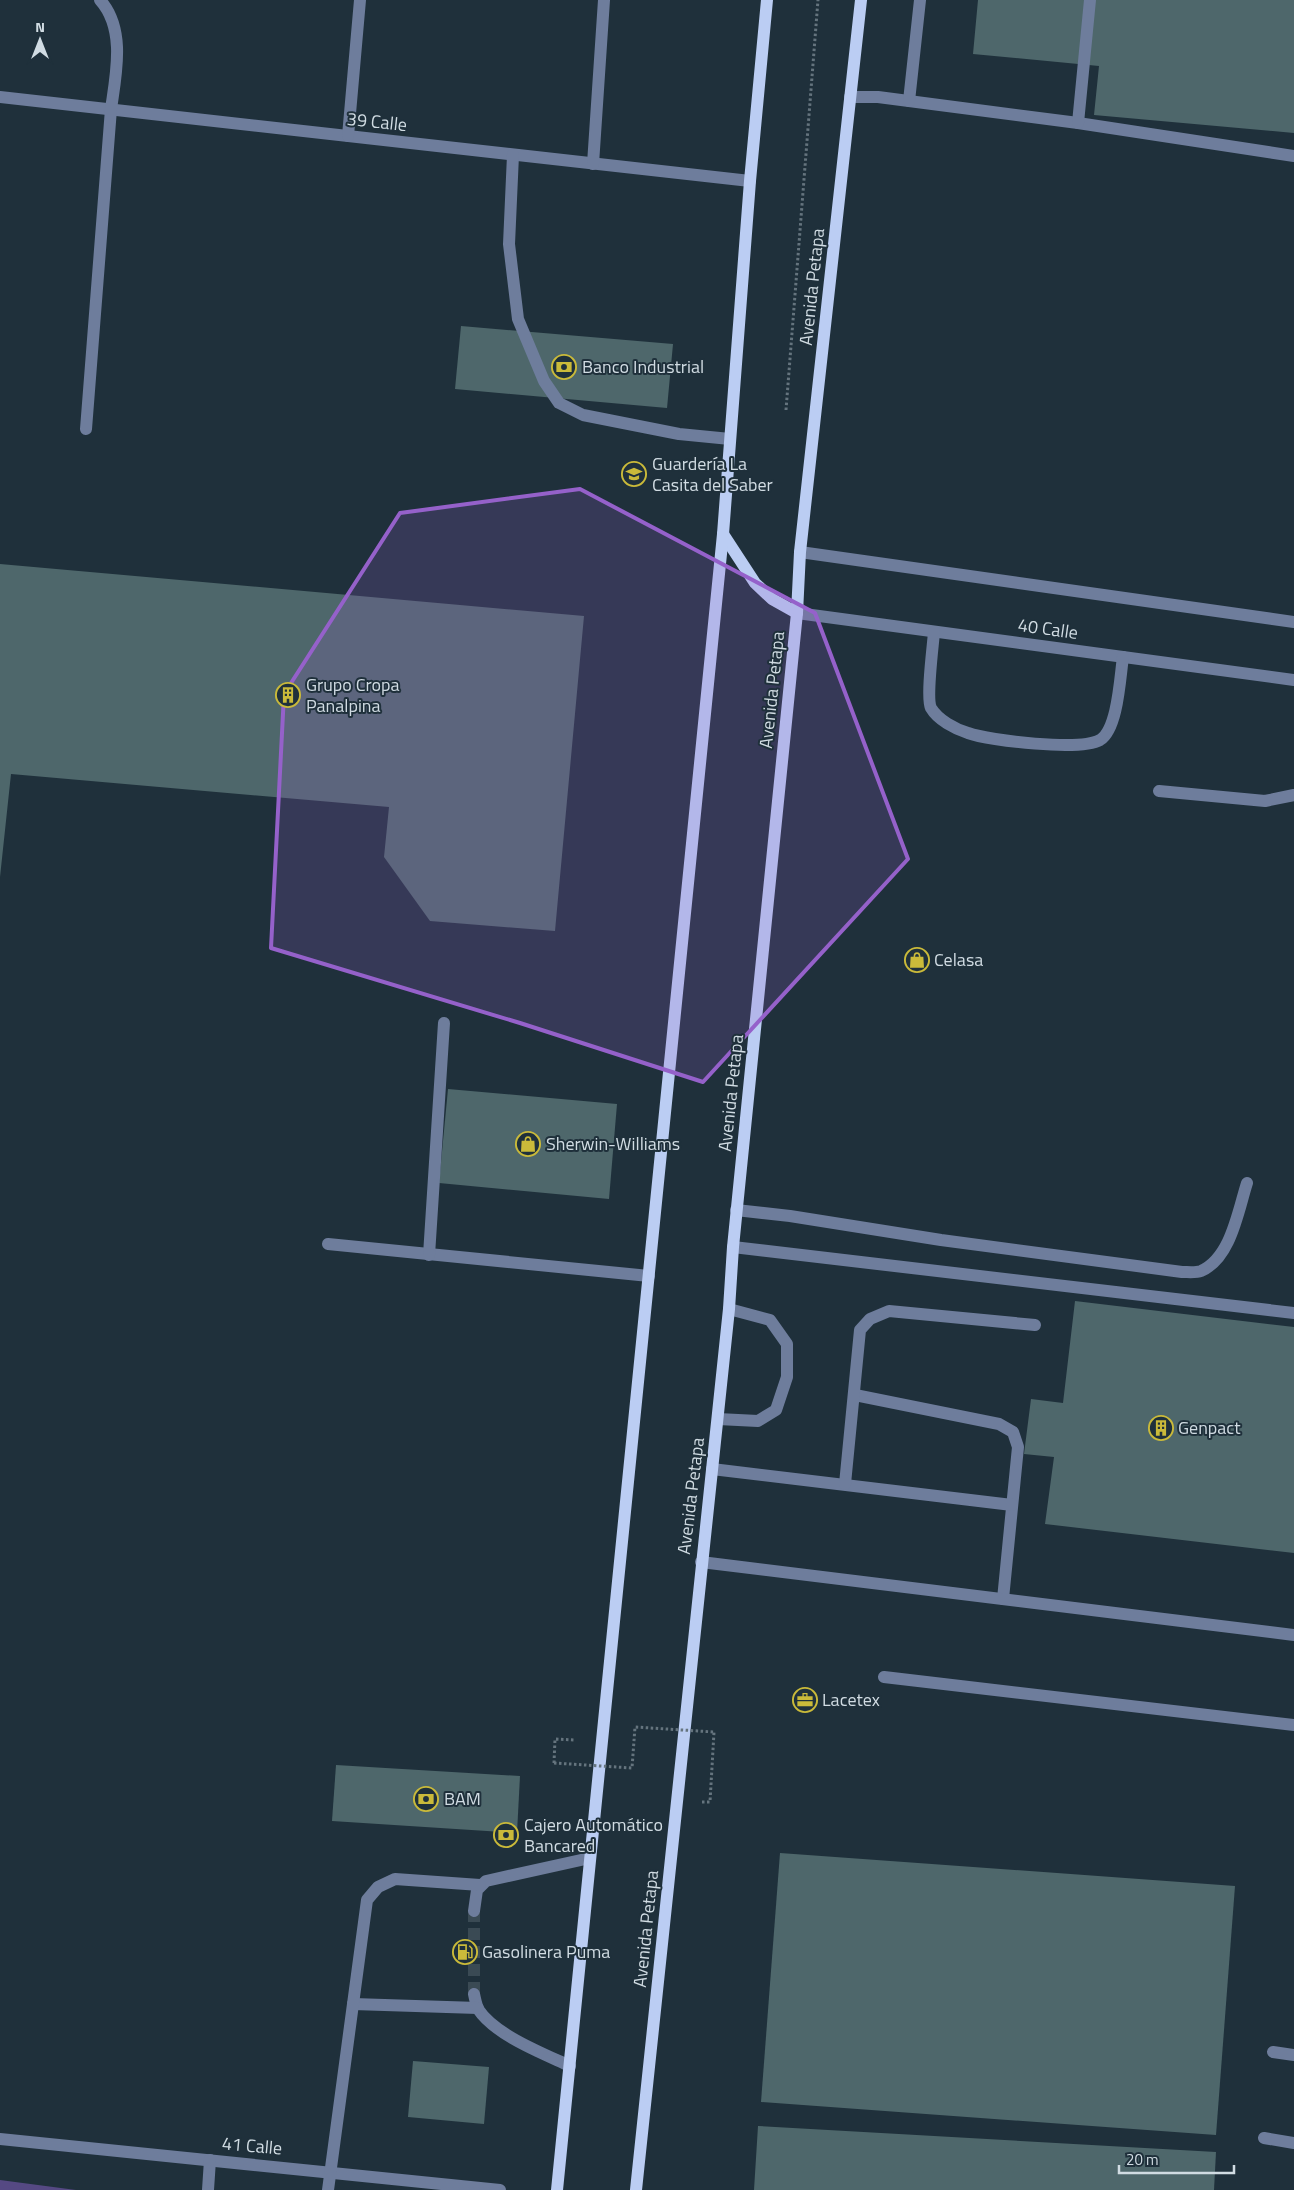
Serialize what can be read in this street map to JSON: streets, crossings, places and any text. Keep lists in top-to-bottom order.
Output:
{
  "streets": {
    "main road": ["Avenida Petapa"],
    "street": ["39 Calle", "40 Calle", "41 Calle"]
  },
  "crossings": [
    ["Avenida Petapa", "40 Calle"]
  ],
  "places": {
    "bank": ["Banco Industrial", "BAM", "Cajero Automático Bancared"],
    "school or university": ["Guardería La Casita del Saber"],
    "building": ["Grupo Cropa Panalpina", "Genpact"],
    "shop": ["Celasa", "Sherwin-Williams"],
    "office": ["Lacetex"],
    "fuel station": ["Gasolinera Puma"]
  },
  "scale_bar": "20 m",
  "north": "top"
}
